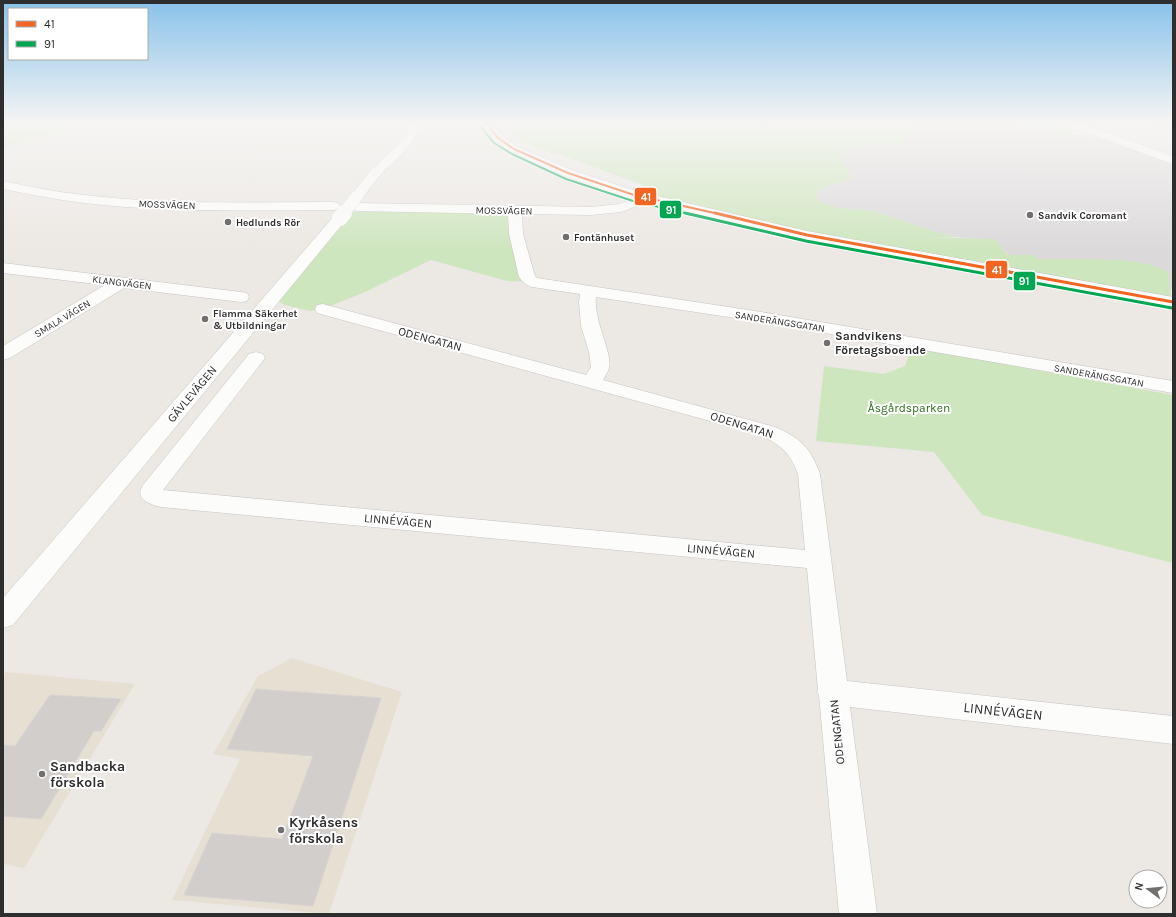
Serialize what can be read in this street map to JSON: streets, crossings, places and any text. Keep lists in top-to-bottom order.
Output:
{
  "streets": {
    "street": [
      "MOSSVÄGEN",
      "KLANGVÄGEN",
      "SMALA VÄGEN",
      "SANDERÄNGSGATAN",
      "ODENGATAN",
      "GÄVLEVÄGEN",
      "LINNÉVÄGEN"
    ]
  },
  "crossings": [
    ["MOSSVÄGEN", "SANDERÄNGSGATAN"],
    ["MOSSVÄGEN", "GÄVLEVÄGEN"],
    ["KLANGVÄGEN", "SMALA VÄGEN"],
    ["ODENGATAN", "LINNÉVÄGEN"]
  ],
  "parks": ["Åsgårdsparken"],
  "places": [
    "Sandvik Coromant",
    "Hedlunds Rör",
    "Fontänhuset",
    "Flamma Säkerhet & Utbildningar",
    "Sandvikens Företagsboende",
    "Sandbacka förskola",
    "Kyrkåsens förskola"
  ],
  "lines": ["transit line 41", "transit line 91"],
  "legend": ["41", "91"],
  "north": "left"
}
